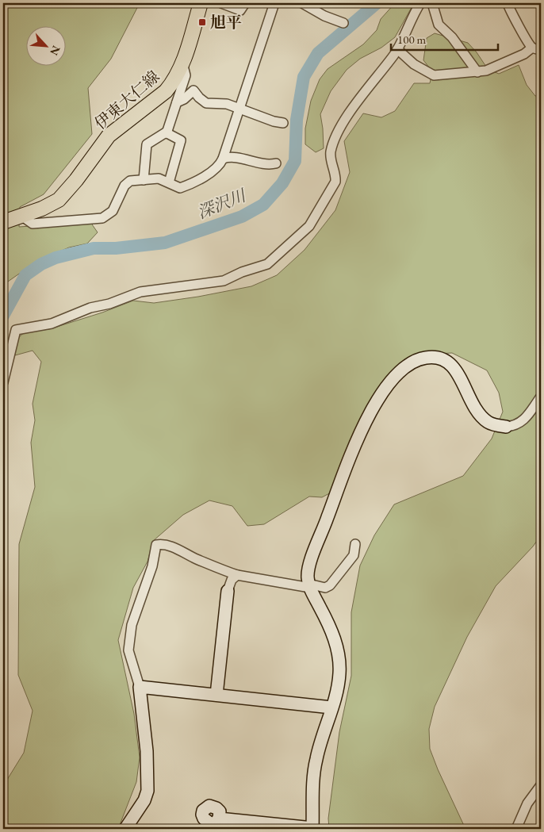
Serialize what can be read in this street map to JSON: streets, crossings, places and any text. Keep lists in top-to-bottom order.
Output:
{
  "streets": {
    "main road": ["伊東大仁線"]
  },
  "water": ["深沢川"],
  "places": {
    "transit": ["旭平"]
  },
  "scale_bar": "100 m",
  "north": "bottom right"
}
